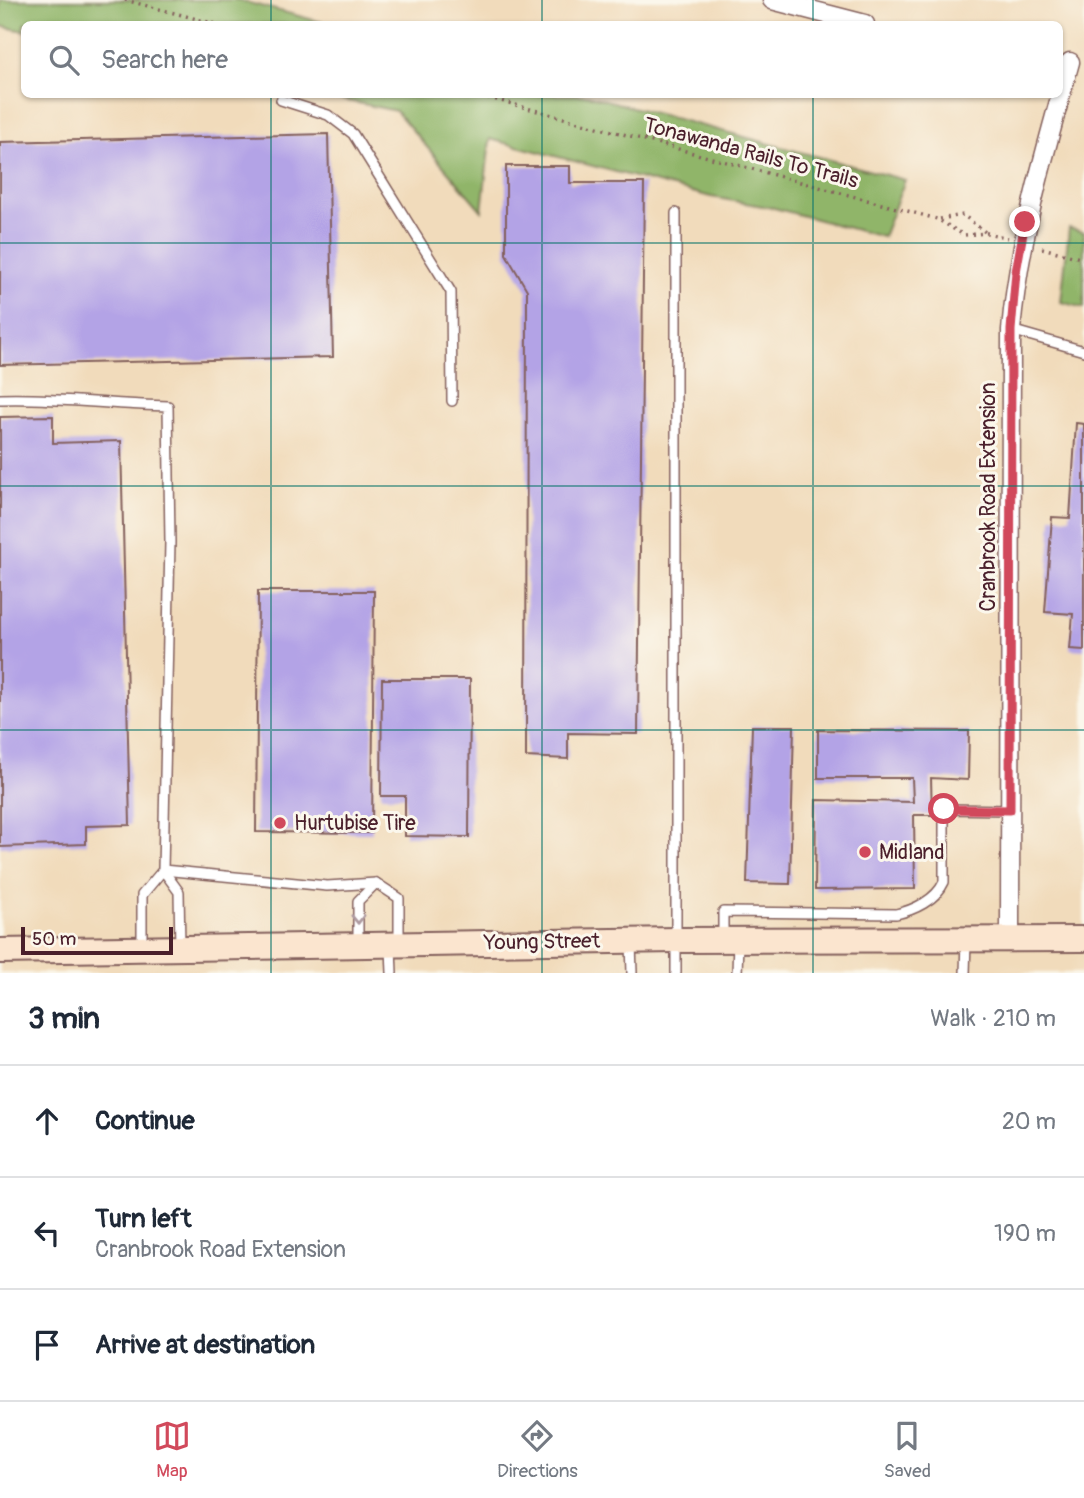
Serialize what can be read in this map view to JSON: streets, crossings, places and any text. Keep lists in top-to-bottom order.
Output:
{
  "streets": {
    "street": ["Cranbrook Road Extension", "Young Street"],
    "path": ["Tonawanda Rails To Trails"]
  },
  "crossings": [
    ["Cranbrook Road Extension", "Young Street"]
  ],
  "places": ["Hurtubise Tire", "Midland"],
  "scale_bar": "50 m",
  "page": {
    "search": "Search here",
    "scale": "50 m",
    "heading": ["3 min", "Walk · 210 m"],
    "list": [
      ["Continue", "20 m"],
      ["Turn left", "Cranbrook Road Extension", "190 m"],
      "Arrive at destination"
    ],
    "nav": ["Map", "Directions", "Saved"]
  }
}
